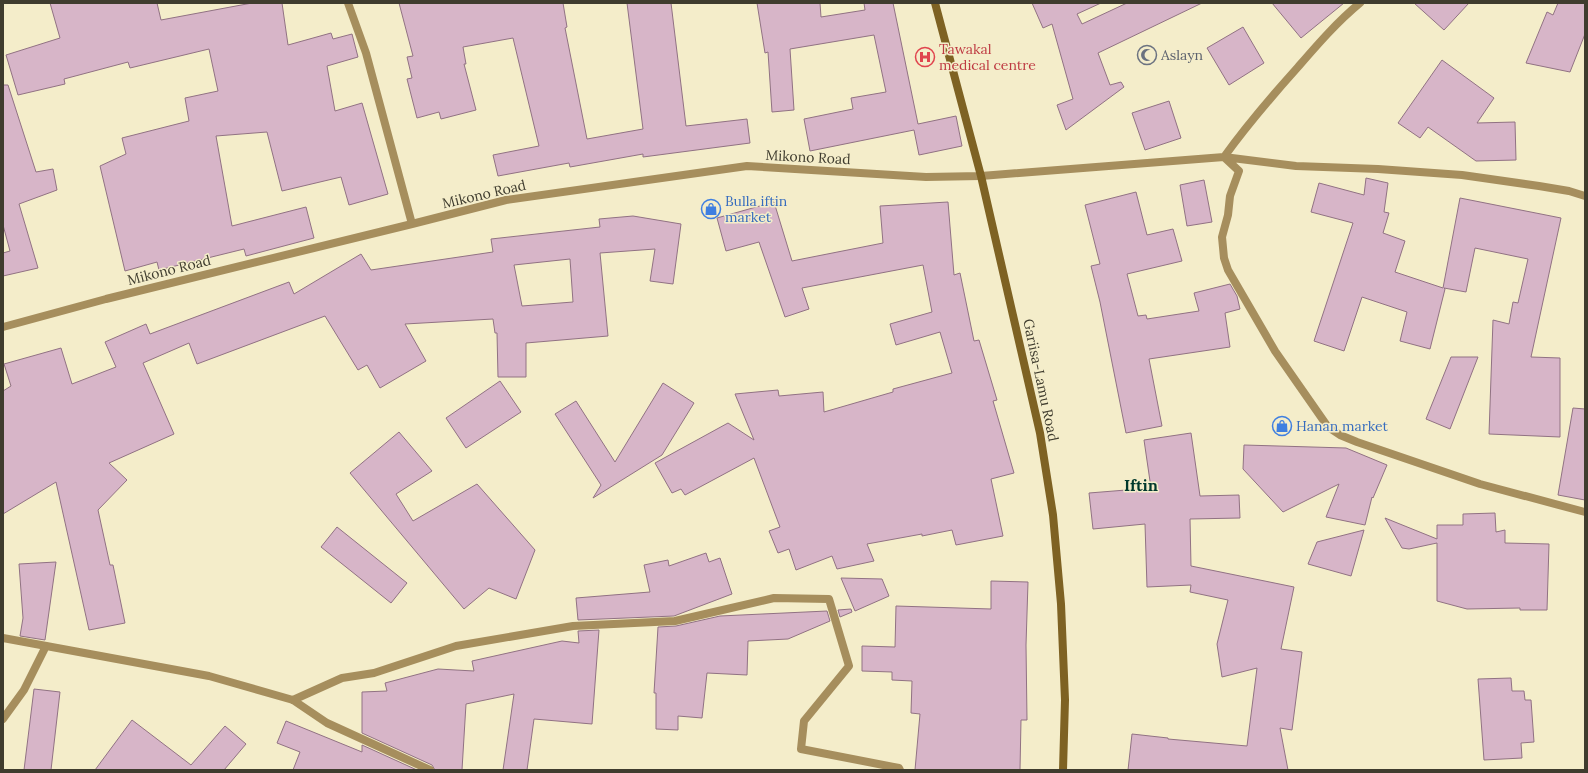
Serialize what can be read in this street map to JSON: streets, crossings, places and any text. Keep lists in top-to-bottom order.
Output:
{
  "streets": {
    "street": ["Mikono Road", "Gariisa-Lamu Road"]
  },
  "crossings": [
    ["Mikono Road", "Gariisa-Lamu Road"]
  ],
  "districts": ["Iftin"],
  "places": {
    "mosque": ["Aslayn"],
    "hospital": ["Tawakal medical centre"],
    "shop": ["Bulla iftin market", "Hanan market"]
  }
}
